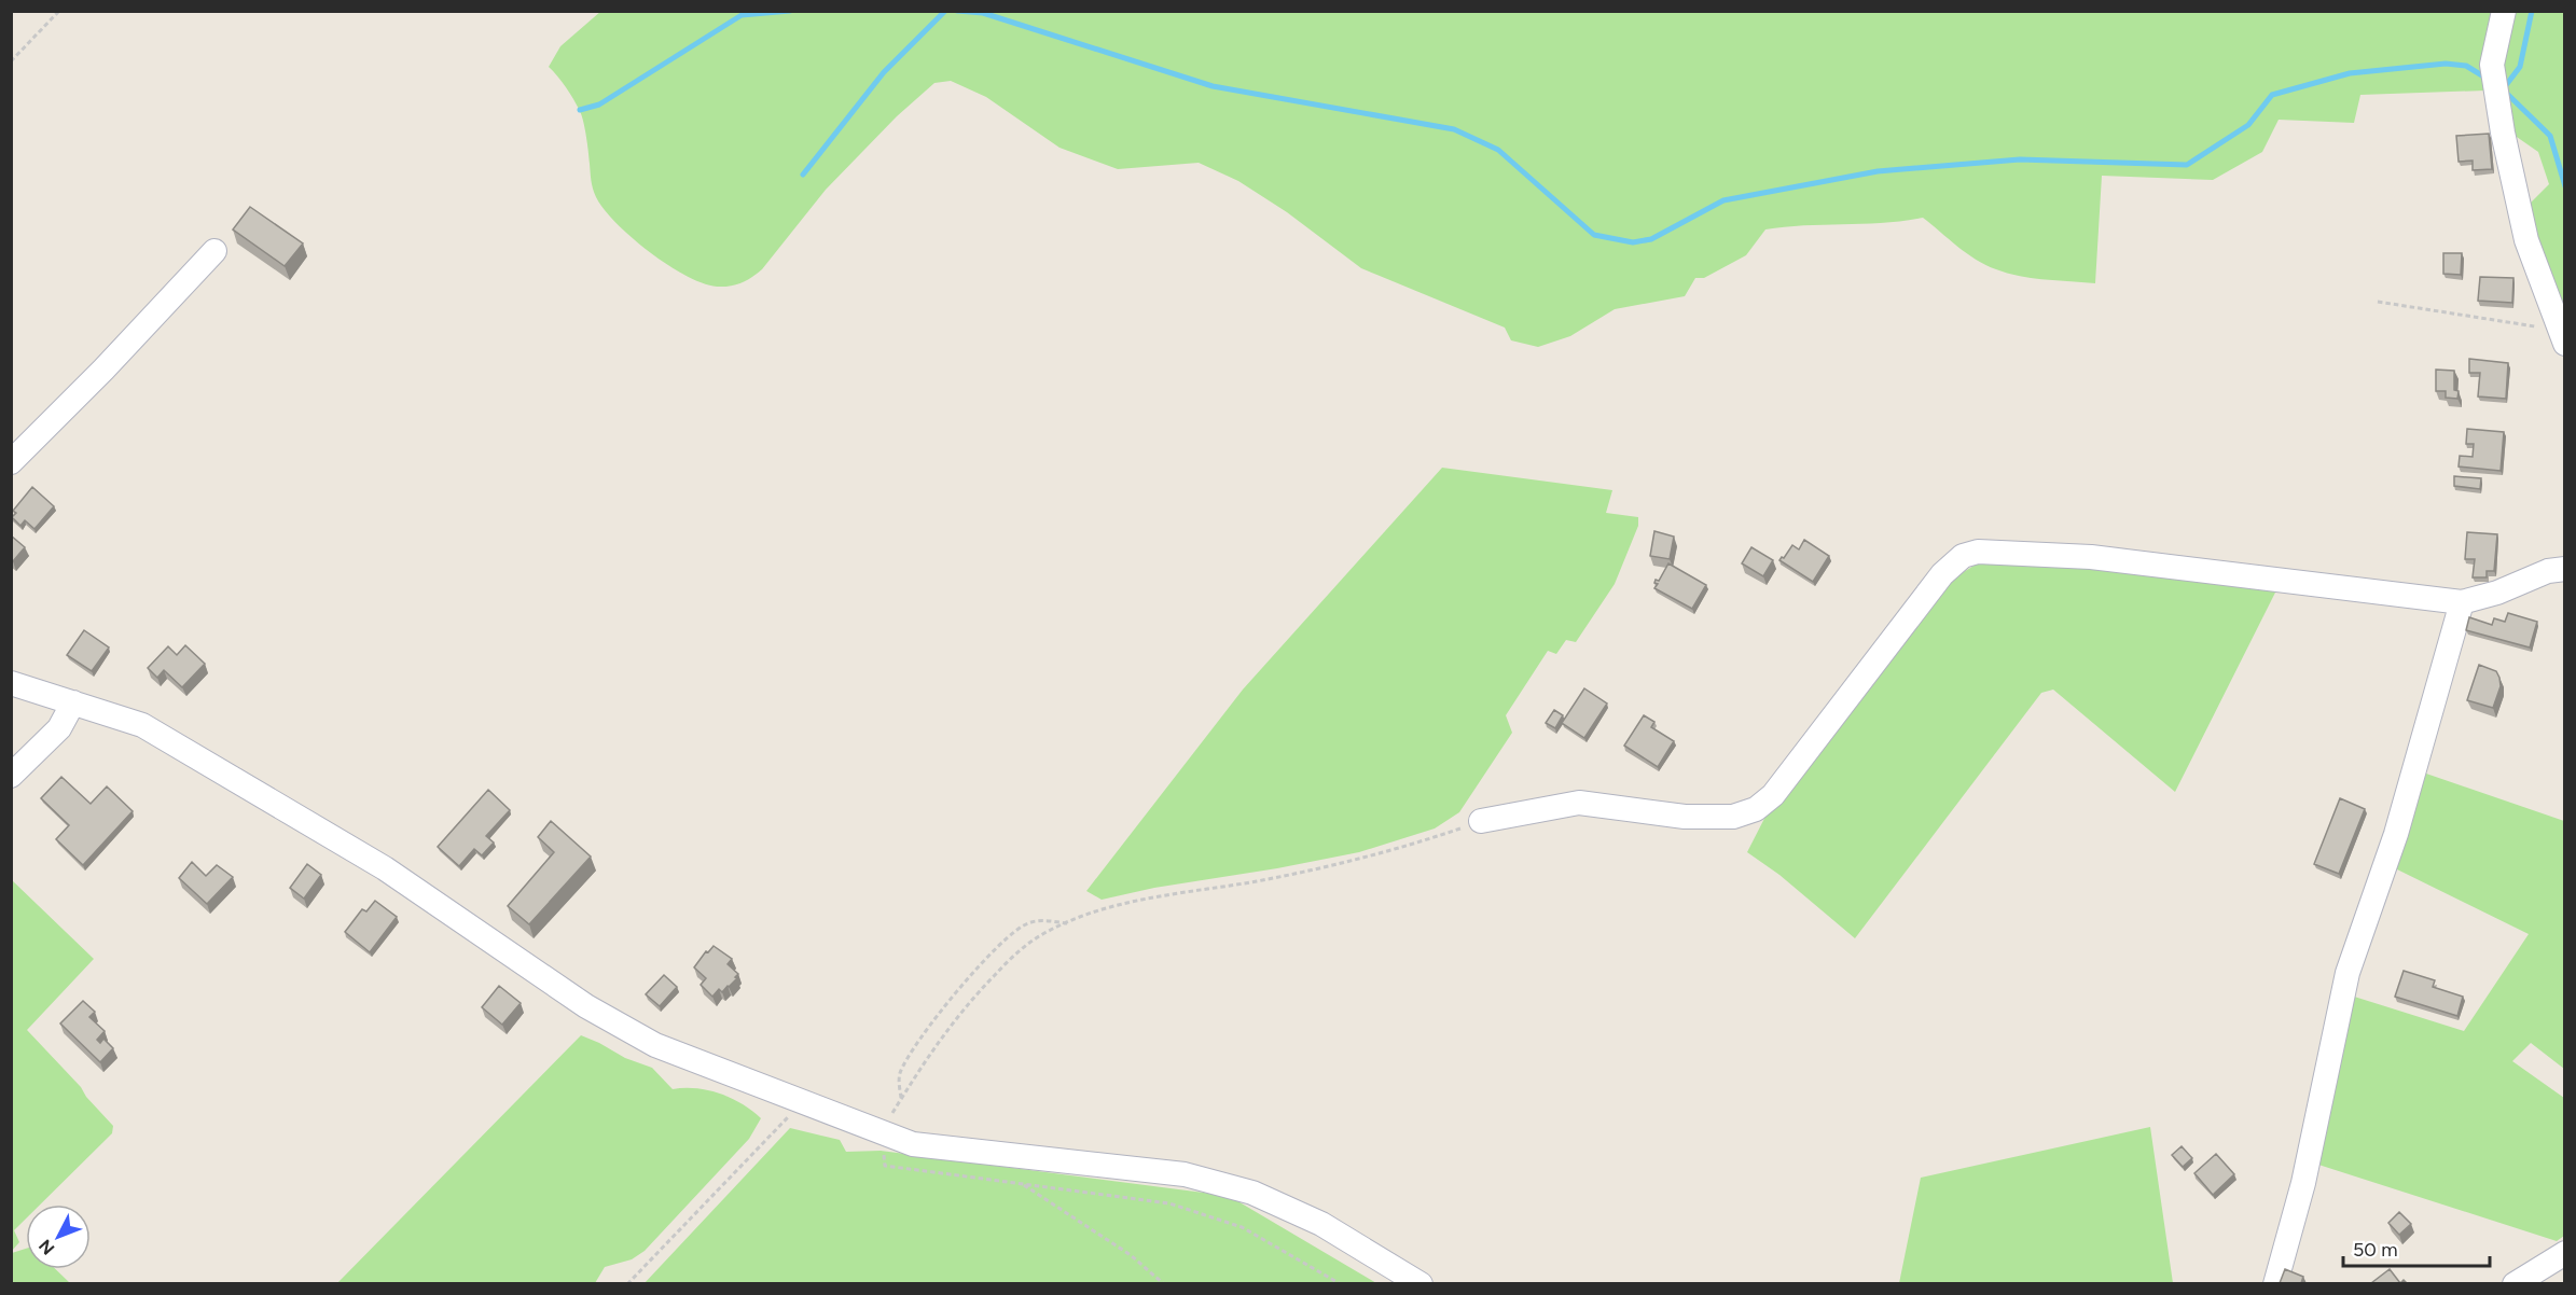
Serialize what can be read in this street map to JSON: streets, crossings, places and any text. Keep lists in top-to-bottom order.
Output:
{
  "scale_bar": "50 m",
  "north": "bottom left"
}
